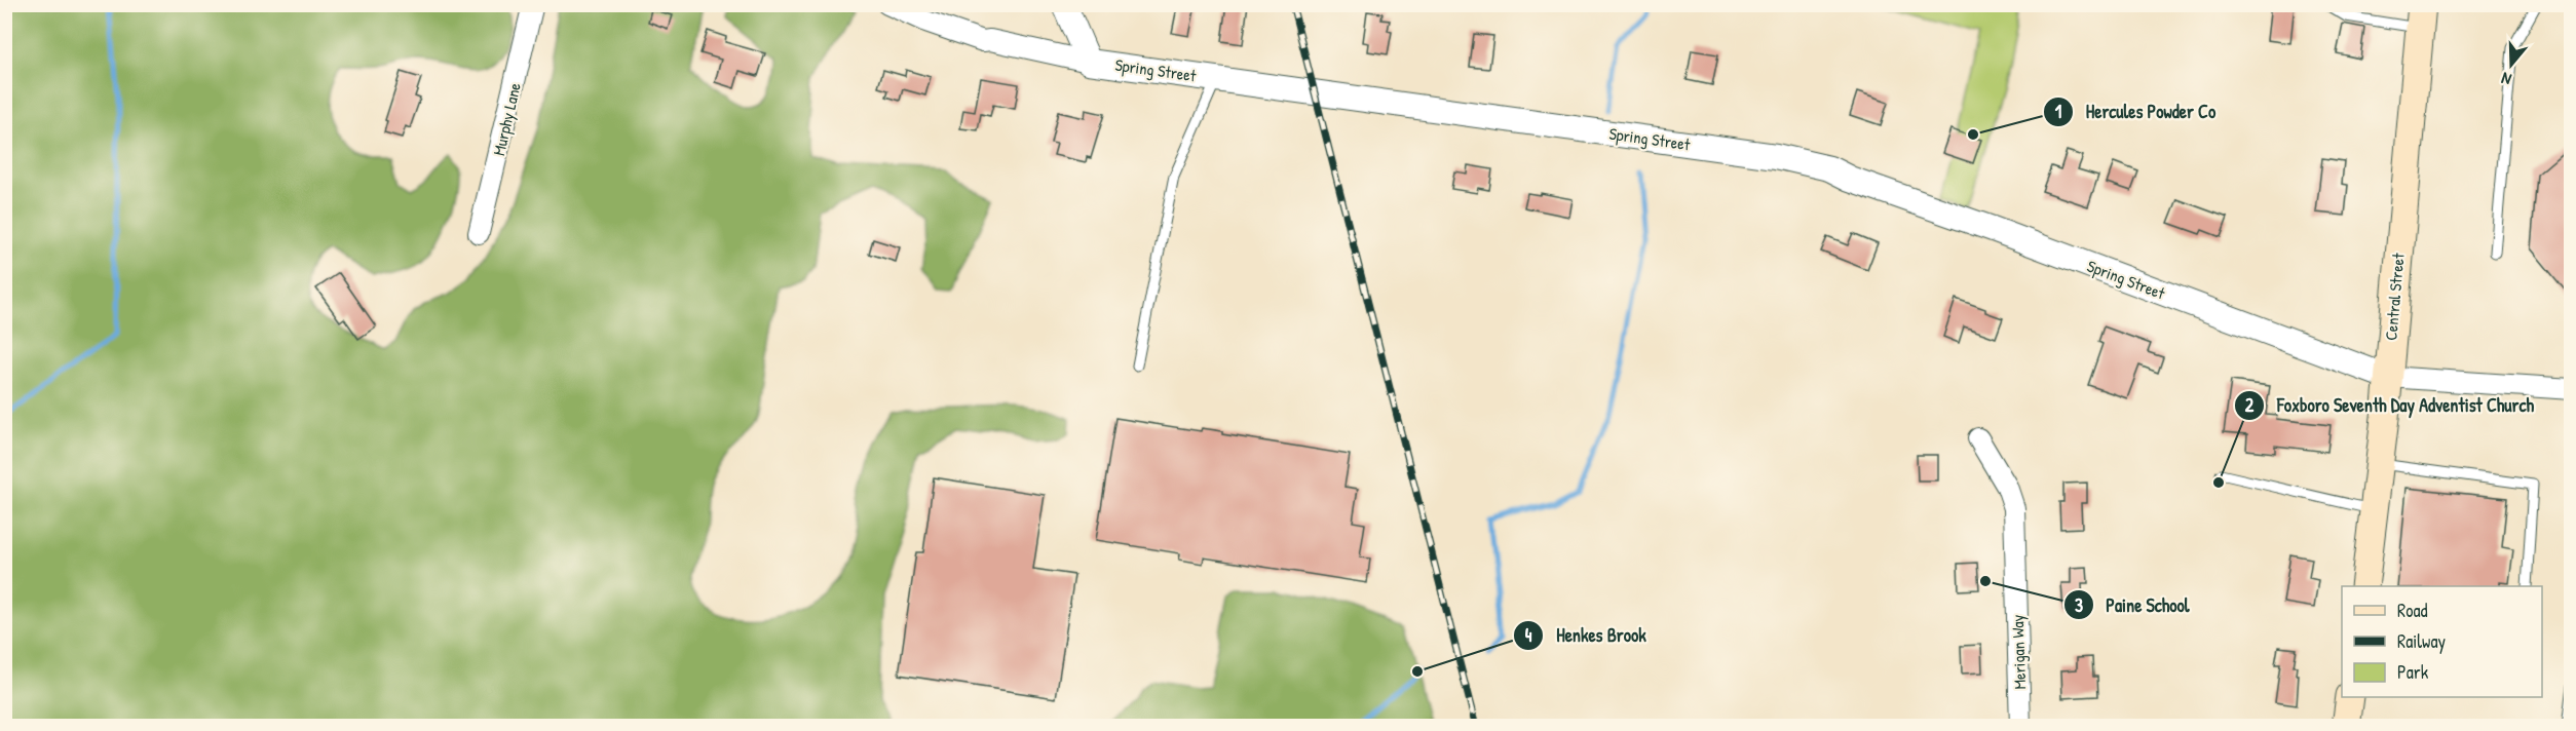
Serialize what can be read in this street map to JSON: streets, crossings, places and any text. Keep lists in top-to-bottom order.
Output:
{
  "streets": {
    "main road": ["Central Street"],
    "street": ["Spring Street", "Murphy Lane", "Merigan Way"]
  },
  "crossings": [
    ["Spring Street", "Central Street"]
  ],
  "places": [
    "Hercules Powder Co",
    "Foxboro Seventh Day Adventist Church",
    "Paine School",
    "Henkes Brook"
  ],
  "legend": ["Road", "Railway", "Park"],
  "north": "bottom"
}
